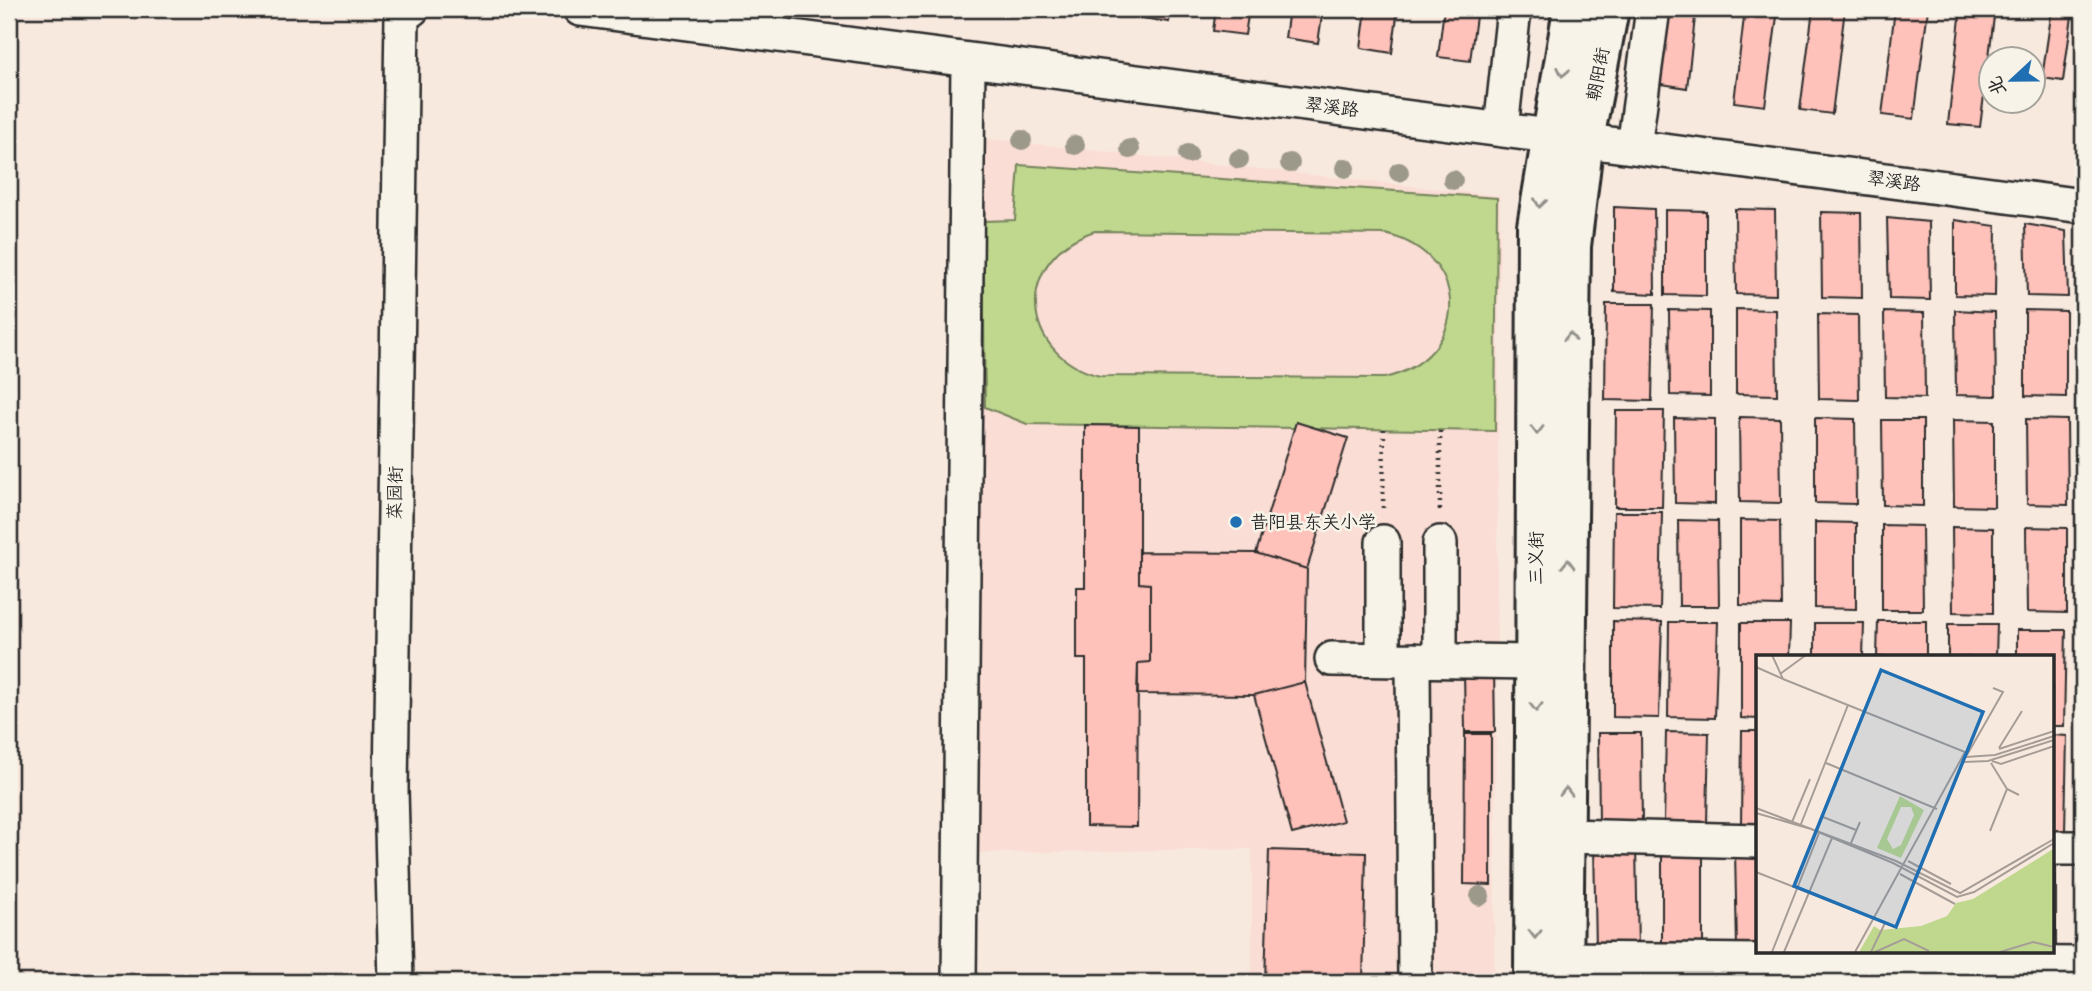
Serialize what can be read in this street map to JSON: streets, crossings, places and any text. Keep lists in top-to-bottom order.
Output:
{
  "streets": {
    "main road": ["朝阳街", "三义街"],
    "street": ["翠溪路", "菜园街"]
  },
  "crossings": [
    ["朝阳街", "翠溪路"],
    ["朝阳街", "三义街"],
    ["翠溪路", "三义街"]
  ],
  "places": ["昔阳县东关小学"],
  "north": "left"
}
